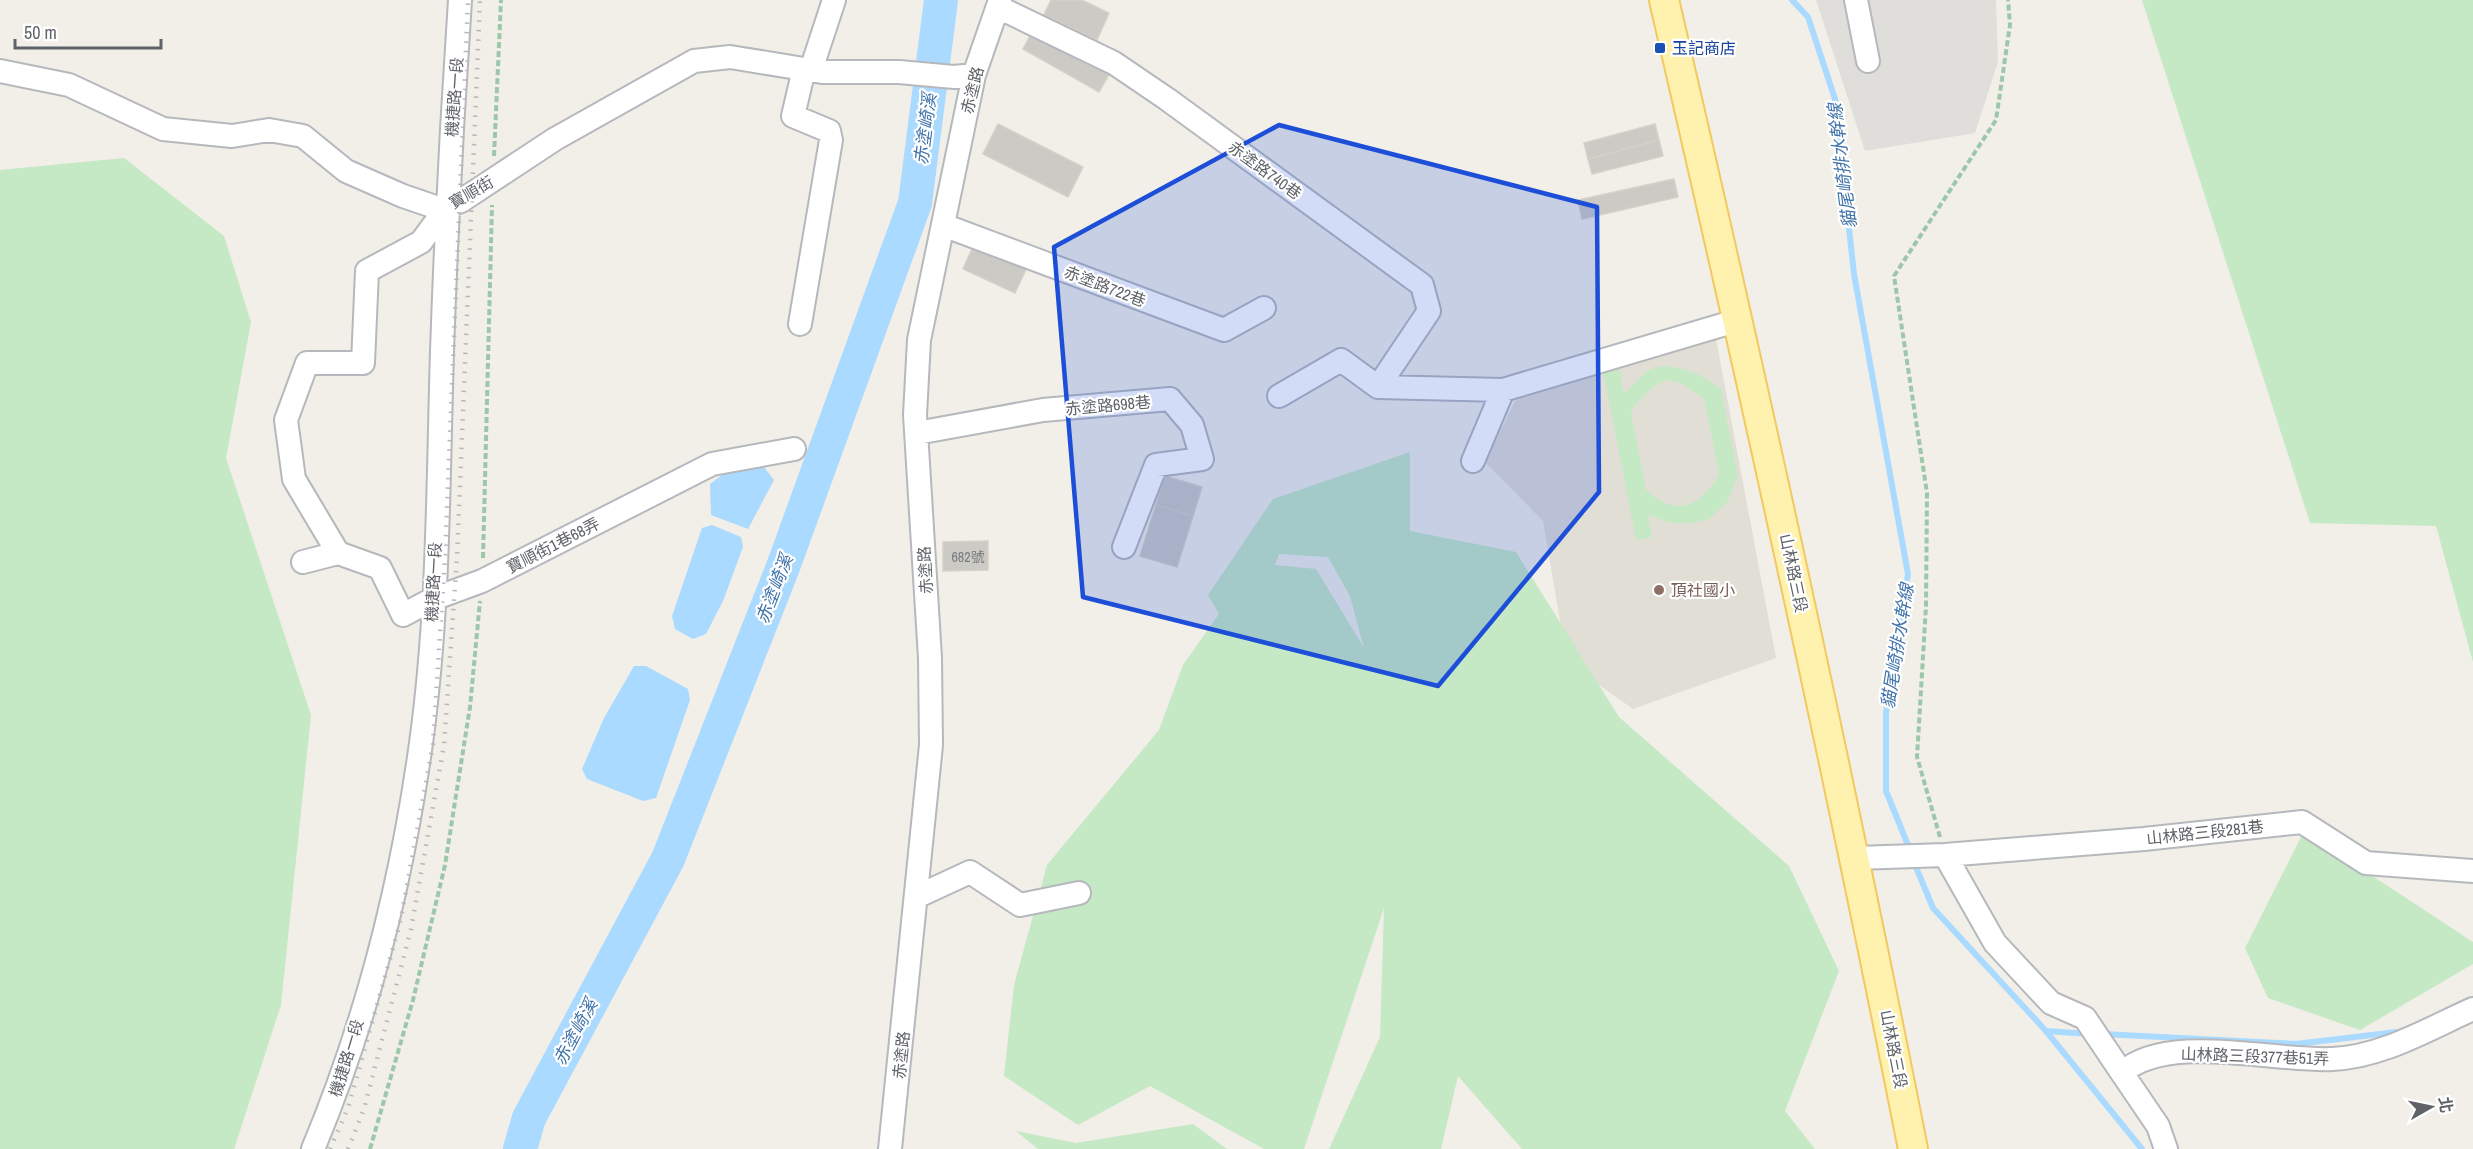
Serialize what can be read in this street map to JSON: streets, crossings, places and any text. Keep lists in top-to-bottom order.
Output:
{
  "streets": {
    "main road": ["山林路三段"],
    "street": [
      "赤塗路",
      "機捷路一段",
      "赤塗路740巷",
      "寶順街",
      "赤塗路722巷",
      "赤塗路698巷",
      "寶順街1巷68弄",
      "山林路三段281巷",
      "山林路三段377巷51弄"
    ]
  },
  "crossings": [
    ["赤塗路", "赤塗路740巷"],
    ["赤塗路", "寶順街"],
    ["赤塗路", "赤塗路722巷"],
    ["赤塗路", "赤塗路698巷"],
    ["機捷路一段", "寶順街"],
    ["機捷路一段", "寶順街1巷68弄"],
    ["山林路三段", "山林路三段281巷"]
  ],
  "water": ["赤塗崎溪", "貓尾崎排水幹線"],
  "places": {
    "transit": ["玉記商店"],
    "other": ["頂社國小"]
  },
  "house_numbers": ["682號"],
  "scale_bar": "50 m",
  "north": "right"
}
